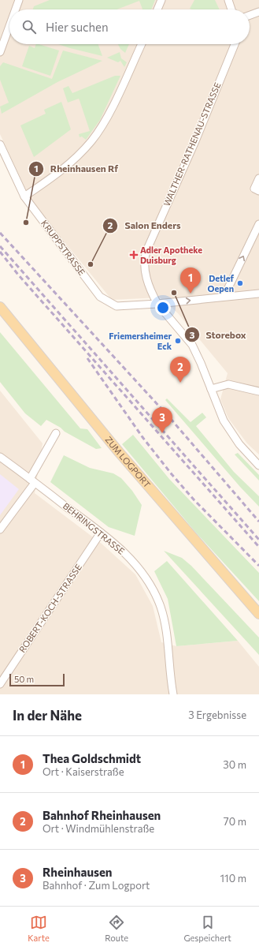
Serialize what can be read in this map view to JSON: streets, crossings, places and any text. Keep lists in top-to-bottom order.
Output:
{
  "streets": {
    "main road": ["ZUM LOGPORT"],
    "street": [
      "WALTHER-RATHENAU-STRASSE",
      "KRUPPSTRASSE",
      "BEHRINGSTRASSE",
      "ROBERT-KOCH-STRASSE"
    ]
  },
  "crossings": [
    ["WALTHER-RATHENAU-STRASSE", "KRUPPSTRASSE"],
    ["BEHRINGSTRASSE", "ROBERT-KOCH-STRASSE"]
  ],
  "places": {
    "other": [
      "Rheinhausen Rf",
      "Salon Enders",
      "Detlef Oepen",
      "Storebox",
      "Friemersheimer Eck"
    ],
    "health": ["Adler Apotheke Duisburg"]
  },
  "scale_bar": "50 m",
  "page": {
    "search": "Hier suchen",
    "pins": ["1", "2", "3"],
    "scale": "50 m",
    "heading": ["In der Nähe", "3 Ergebnisse"],
    "list": [
      {
        "mark": "1",
        "name": "Thea Goldschmidt",
        "note": "Ort · Kaiserstraße",
        "value": "30 m"
      },
      {
        "mark": "2",
        "name": "Bahnhof Rheinhausen",
        "note": "Ort · Windmühlenstraße",
        "value": "70 m"
      },
      {
        "mark": "3",
        "name": "Rheinhausen",
        "note": "Bahnhof · Zum Logport",
        "value": "110 m"
      }
    ],
    "nav": ["Karte", "Route", "Gespeichert"]
  }
}
